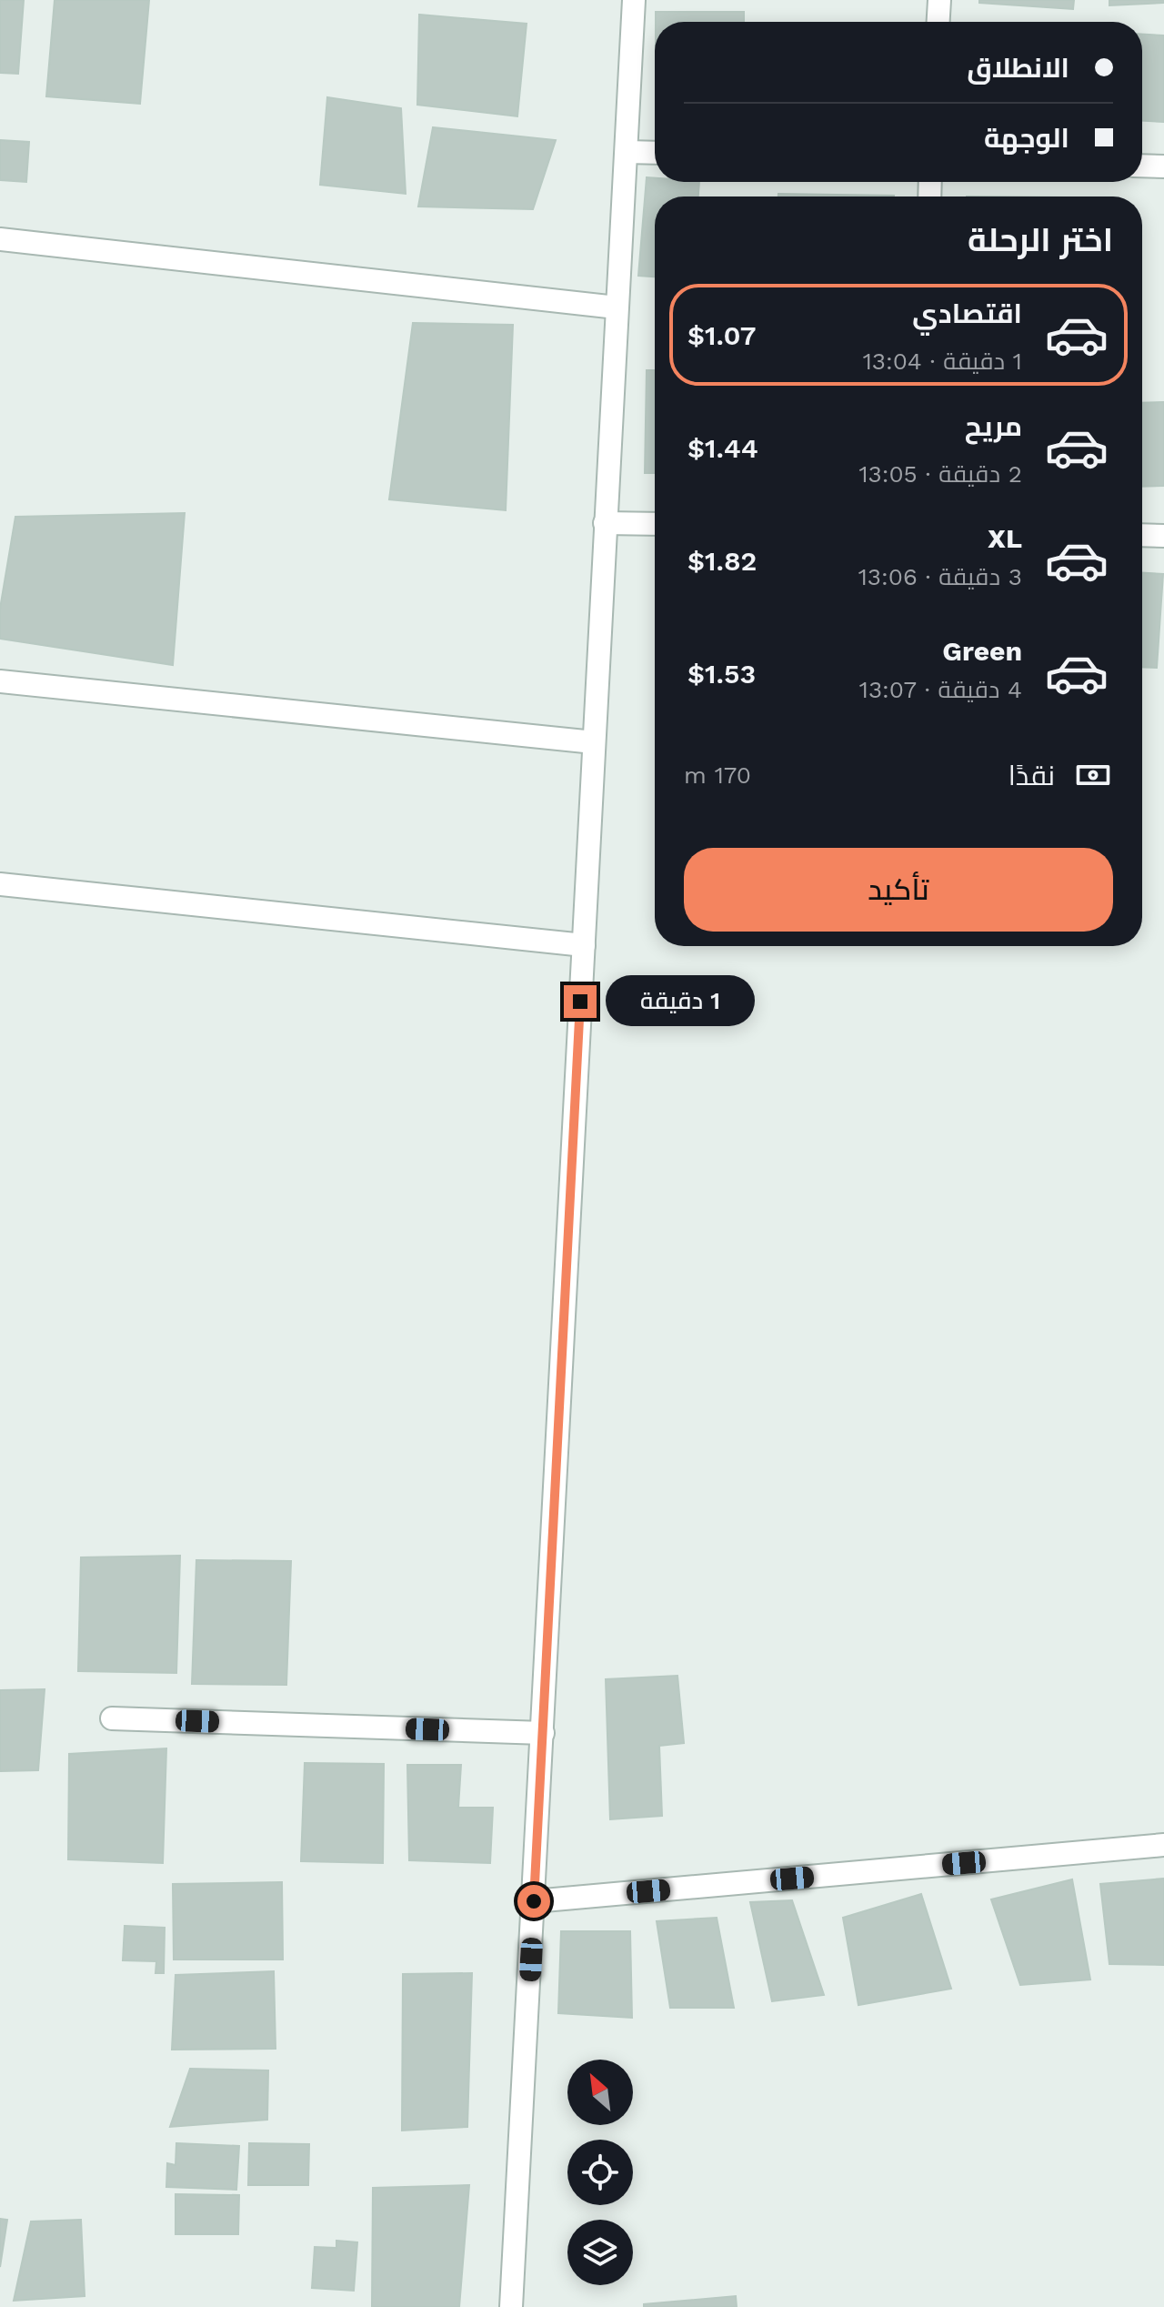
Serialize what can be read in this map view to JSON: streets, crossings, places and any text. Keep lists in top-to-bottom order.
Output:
{
  "north": "top left",
  "page": {
    "banner": ["الانطلاق", "الوجهة"],
    "heading": "اختر الرحلة",
    "list": [
      {
        "name": "اقتصادي",
        "note": "1 دقيقة · 13:04",
        "value": "$1.07"
      },
      {
        "name": "مريح",
        "note": "2 دقيقة · 13:05",
        "value": "$1.44"
      },
      {
        "name": "XL",
        "note": "3 دقيقة · 13:06",
        "value": "$1.82"
      },
      {
        "name": "Green",
        "note": "4 دقيقة · 13:07",
        "value": "$1.53"
      }
    ],
    "pay": ["نقدًا", "170 m"],
    "buttons": "تأكيد",
    "bubble": "1 دقيقة"
  }
}
